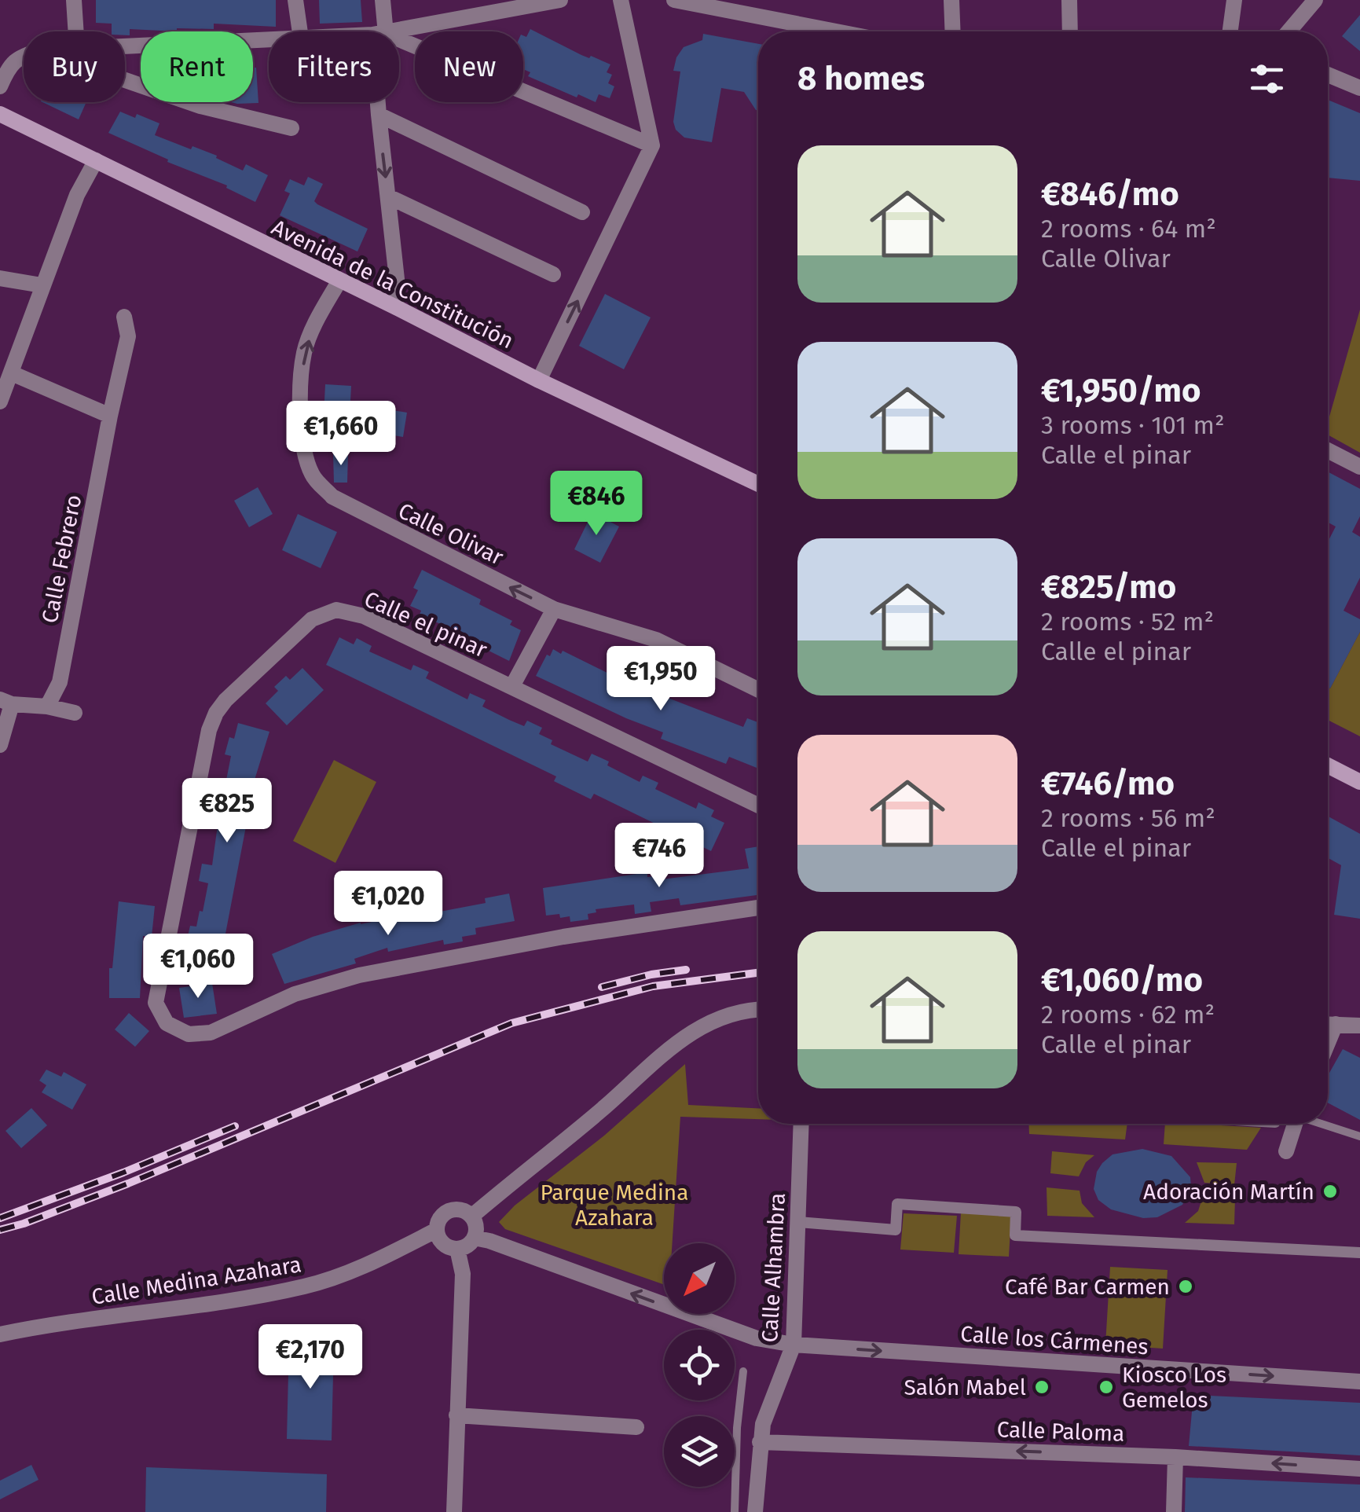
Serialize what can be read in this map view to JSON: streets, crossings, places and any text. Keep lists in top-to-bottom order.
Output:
{
  "streets": {
    "main road": ["Avenida de la Constitución"],
    "street": [
      "Calle Olivar",
      "Calle Febrero",
      "Calle el pinar",
      "Calle Alhambra",
      "Calle Medina Azahara",
      "Calle los Cármenes",
      "Calle Paloma"
    ]
  },
  "crossings": [
    ["Avenida de la Constitución", "Calle Olivar"],
    ["Calle Alhambra", "Calle los Cármenes"],
    ["Calle Alhambra", "Calle Paloma"],
    ["Calle Medina Azahara", "Calle los Cármenes"]
  ],
  "one_way": ["Calle Olivar", "Calle Paloma"],
  "parks": ["Parque Medina Azahara"],
  "places": [
    "Adoración Martín",
    "Café Bar Carmen",
    "Salón Mabel",
    "Kiosco Los Gemelos"
  ],
  "north": "bottom left",
  "page": {
    "chip": [
      "Buy",
      "Rent",
      "Filters",
      "New"
    ],
    "heading": "8 homes",
    "list": [
      {
        "name": "€846/mo",
        "note": "2 rooms · 64 m² · Calle Olivar"
      },
      {
        "name": "€1,950/mo",
        "note": "3 rooms · 101 m² · Calle el pinar"
      },
      {
        "name": "€825/mo",
        "note": "2 rooms · 52 m² · Calle el pinar"
      },
      {
        "name": "€746/mo",
        "note": "2 rooms · 56 m² · Calle el pinar"
      },
      {
        "name": "€1,060/mo",
        "note": "2 rooms · 62 m² · Calle el pinar"
      }
    ],
    "price": [
      "€1,660",
      "€846",
      "€1,950",
      "€825",
      "€746",
      "€1,020",
      "€1,060",
      "€2,170"
    ]
  }
}
